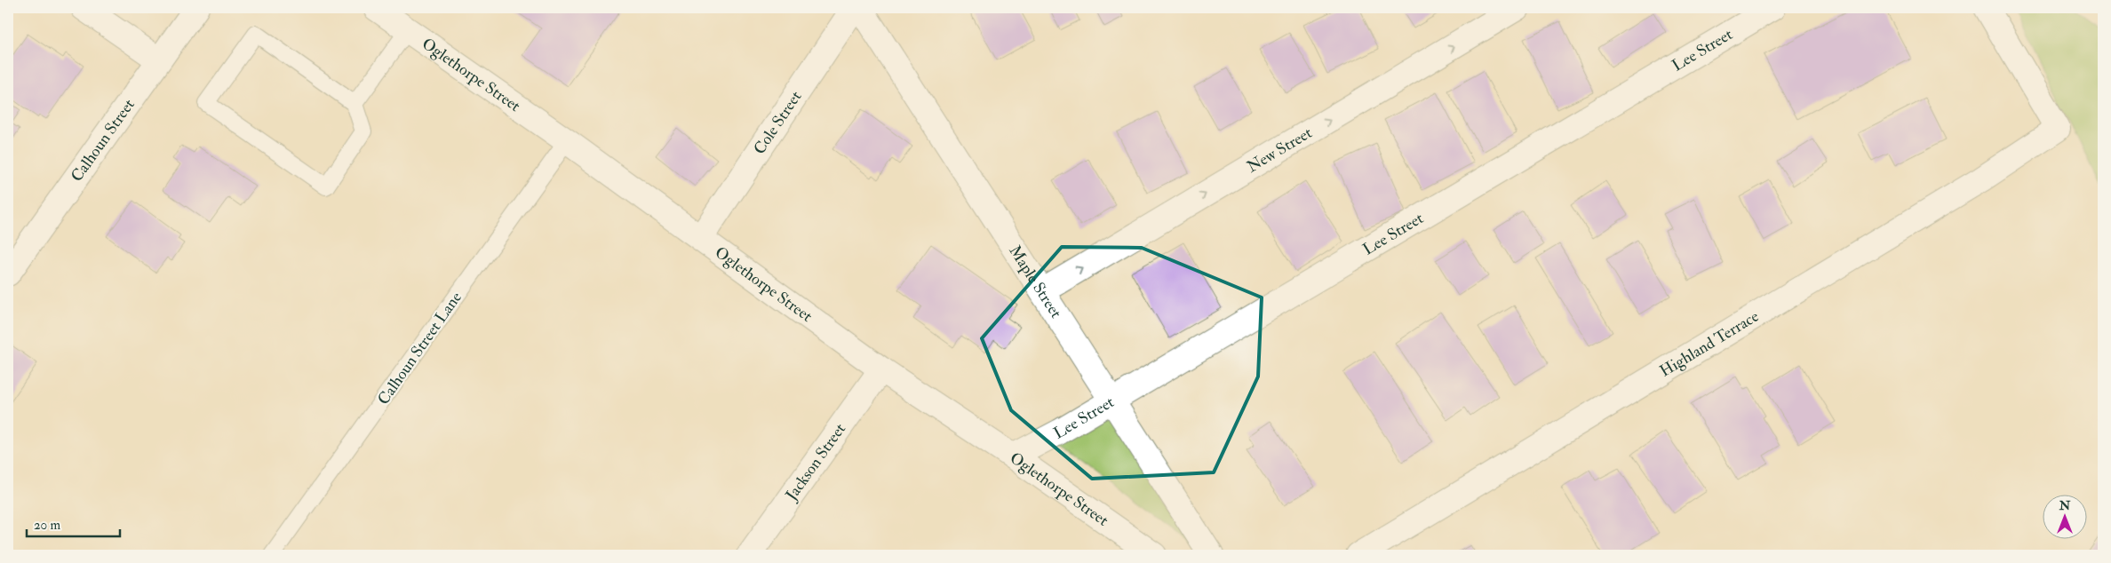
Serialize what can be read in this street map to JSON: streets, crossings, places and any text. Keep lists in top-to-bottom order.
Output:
{
  "streets": {
    "street": [
      "Lee Street",
      "Oglethorpe Street",
      "Cole Street",
      "Calhoun Street",
      "New Street",
      "Maple Street",
      "Highland Terrace",
      "Jackson Street"
    ],
    "lane": ["Calhoun Street Lane"]
  },
  "crossings": [
    ["Lee Street", "Oglethorpe Street"],
    ["Lee Street", "Maple Street"],
    ["Oglethorpe Street", "Cole Street"],
    ["Oglethorpe Street", "Calhoun Street Lane"],
    ["Oglethorpe Street", "Jackson Street"],
    ["New Street", "Maple Street"]
  ],
  "one_way": ["New Street"],
  "scale_bar": "20 m",
  "north": "top"
}
